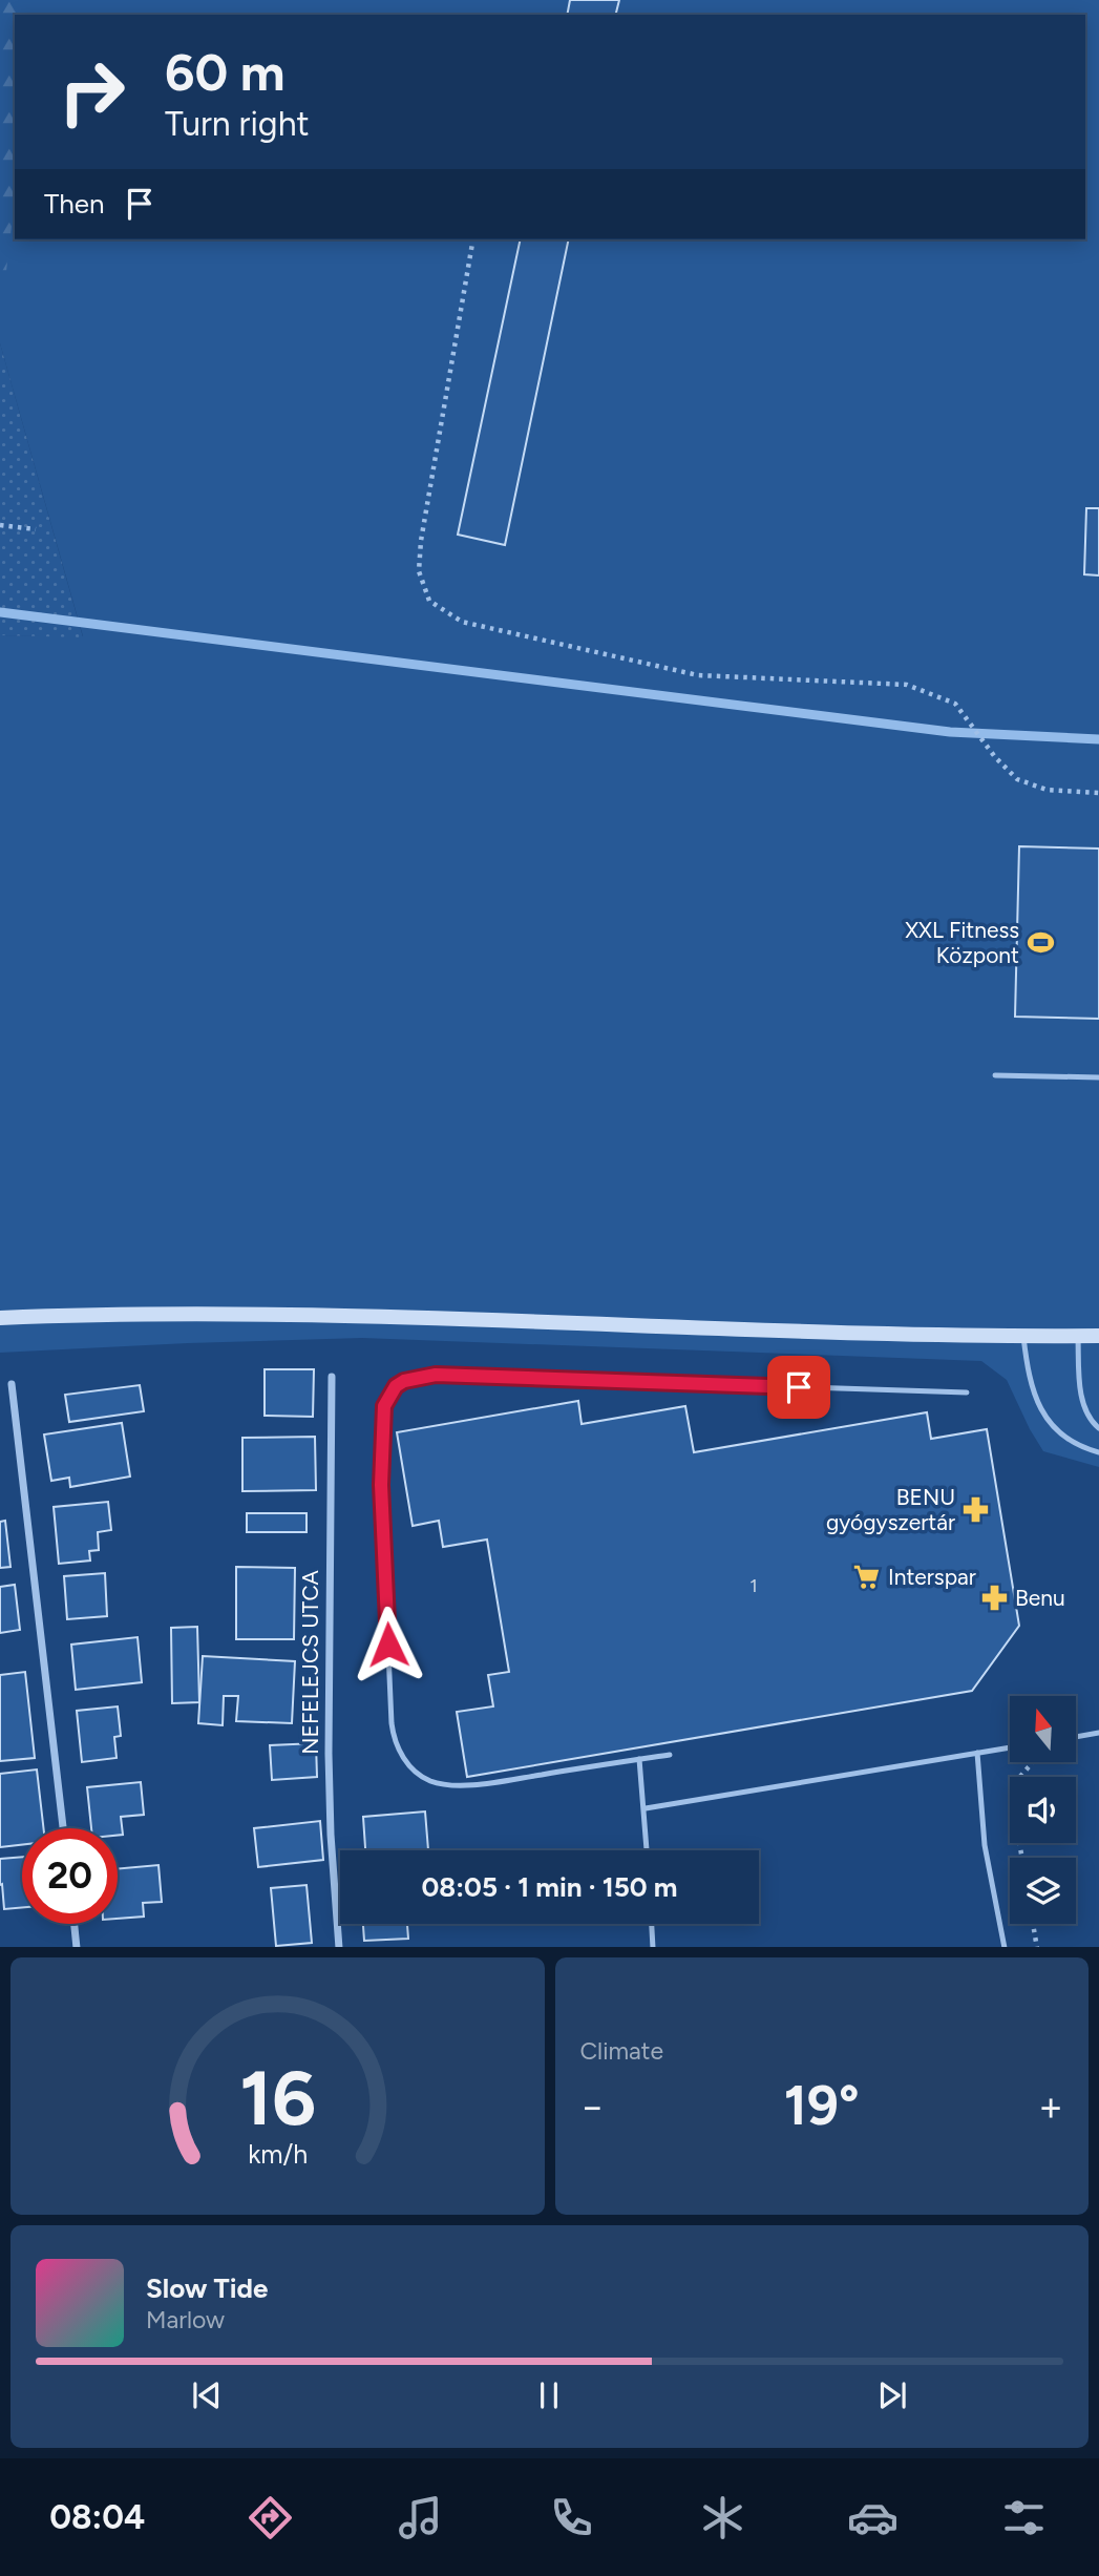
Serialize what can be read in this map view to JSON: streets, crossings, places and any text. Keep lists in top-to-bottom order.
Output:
{
  "streets": {
    "street": ["NEFELEJCS UTCA"]
  },
  "places": {
    "sports": ["XXL Fitness Központ"],
    "pharmacy": ["BENU gyógyszertár", "Benu"],
    "supermarket": ["Interspar"]
  },
  "house_numbers": ["1"],
  "north": "top",
  "page": {
    "turn": ["60 m", "Turn right"],
    "then": "Then",
    "limit": "20",
    "trip": "08:05 · 1 min · 150 m",
    "tile": "Climate",
    "heat": ["−", "19°", "+"],
    "song": ["Slow Tide", "Marlow"],
    "tabs": "08:04",
    "gauge": ["16", "km/h"]
  }
}
